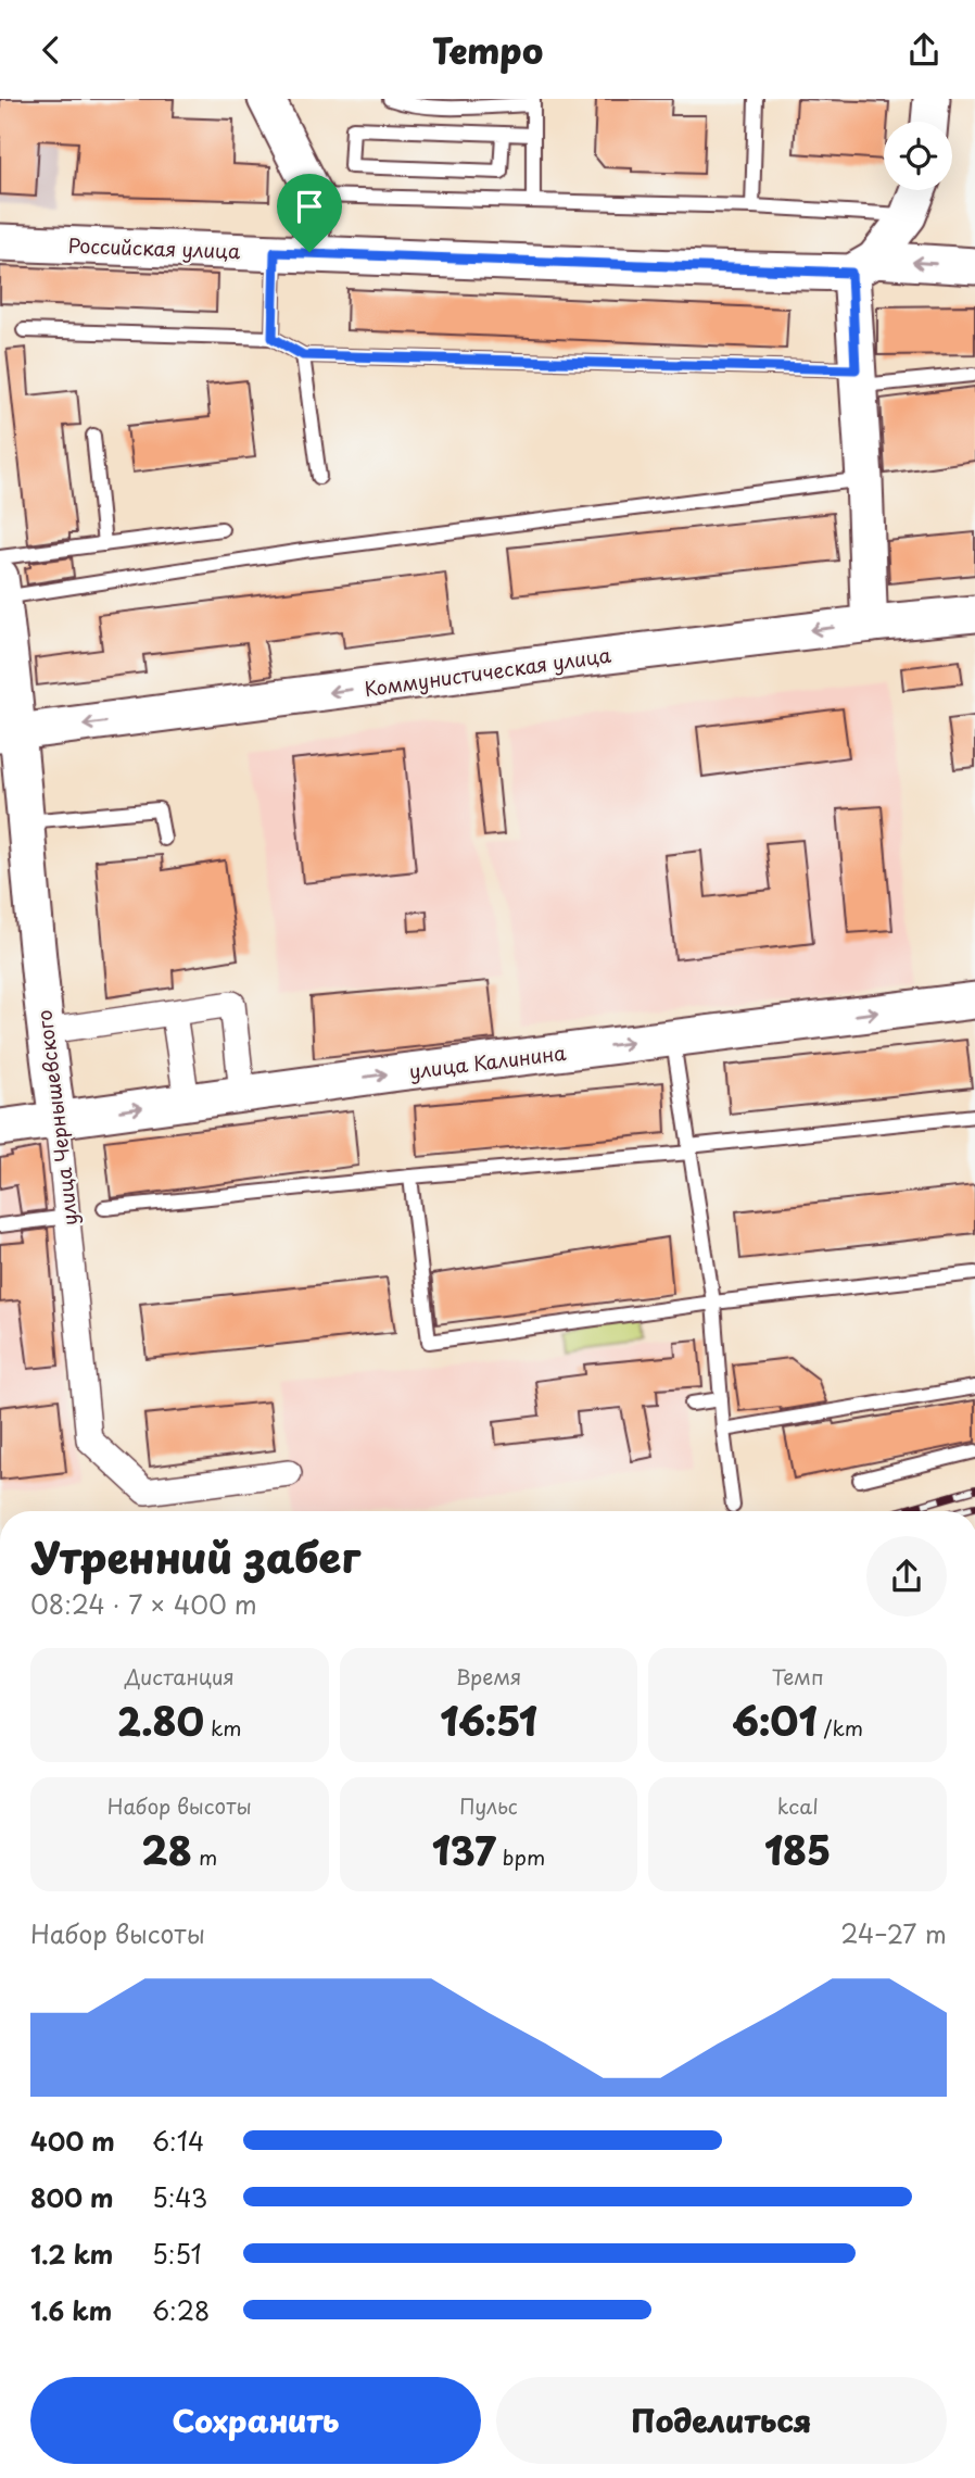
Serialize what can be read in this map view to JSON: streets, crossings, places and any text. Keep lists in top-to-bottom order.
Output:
{
  "streets": {
    "street": [
      "Российская улица",
      "Коммунистическая улица",
      "улица Калинина",
      "улица Чернышевского"
    ]
  },
  "crossings": [
    ["Коммунистическая улица", "улица Чернышевского"],
    ["улица Калинина", "улица Чернышевского"]
  ],
  "one_way": ["Коммунистическая улица", "улица Калинина"],
  "page": {
    "header": "Tempo",
    "heading": ["Утренний забег", "08:24 · 7 × 400 m"],
    "stats": [
      ["Дистанция", "2.80 km"],
      ["Время", "16:51"],
      ["Темп", "6:01 /km"],
      ["Набор высоты", "28 m"],
      ["Пульс", "137 bpm"],
      ["kcal", "185"]
    ],
    "chart": ["Набор высоты", "24–27 m"],
    "list": [
      {
        "name": "400 m",
        "note": "6:14"
      },
      {
        "name": "800 m",
        "note": "5:43"
      },
      {
        "name": "1.2 km",
        "note": "5:51"
      },
      {
        "name": "1.6 km",
        "note": "6:28"
      }
    ],
    "buttons": ["Сохранить", "Поделиться"]
  }
}
